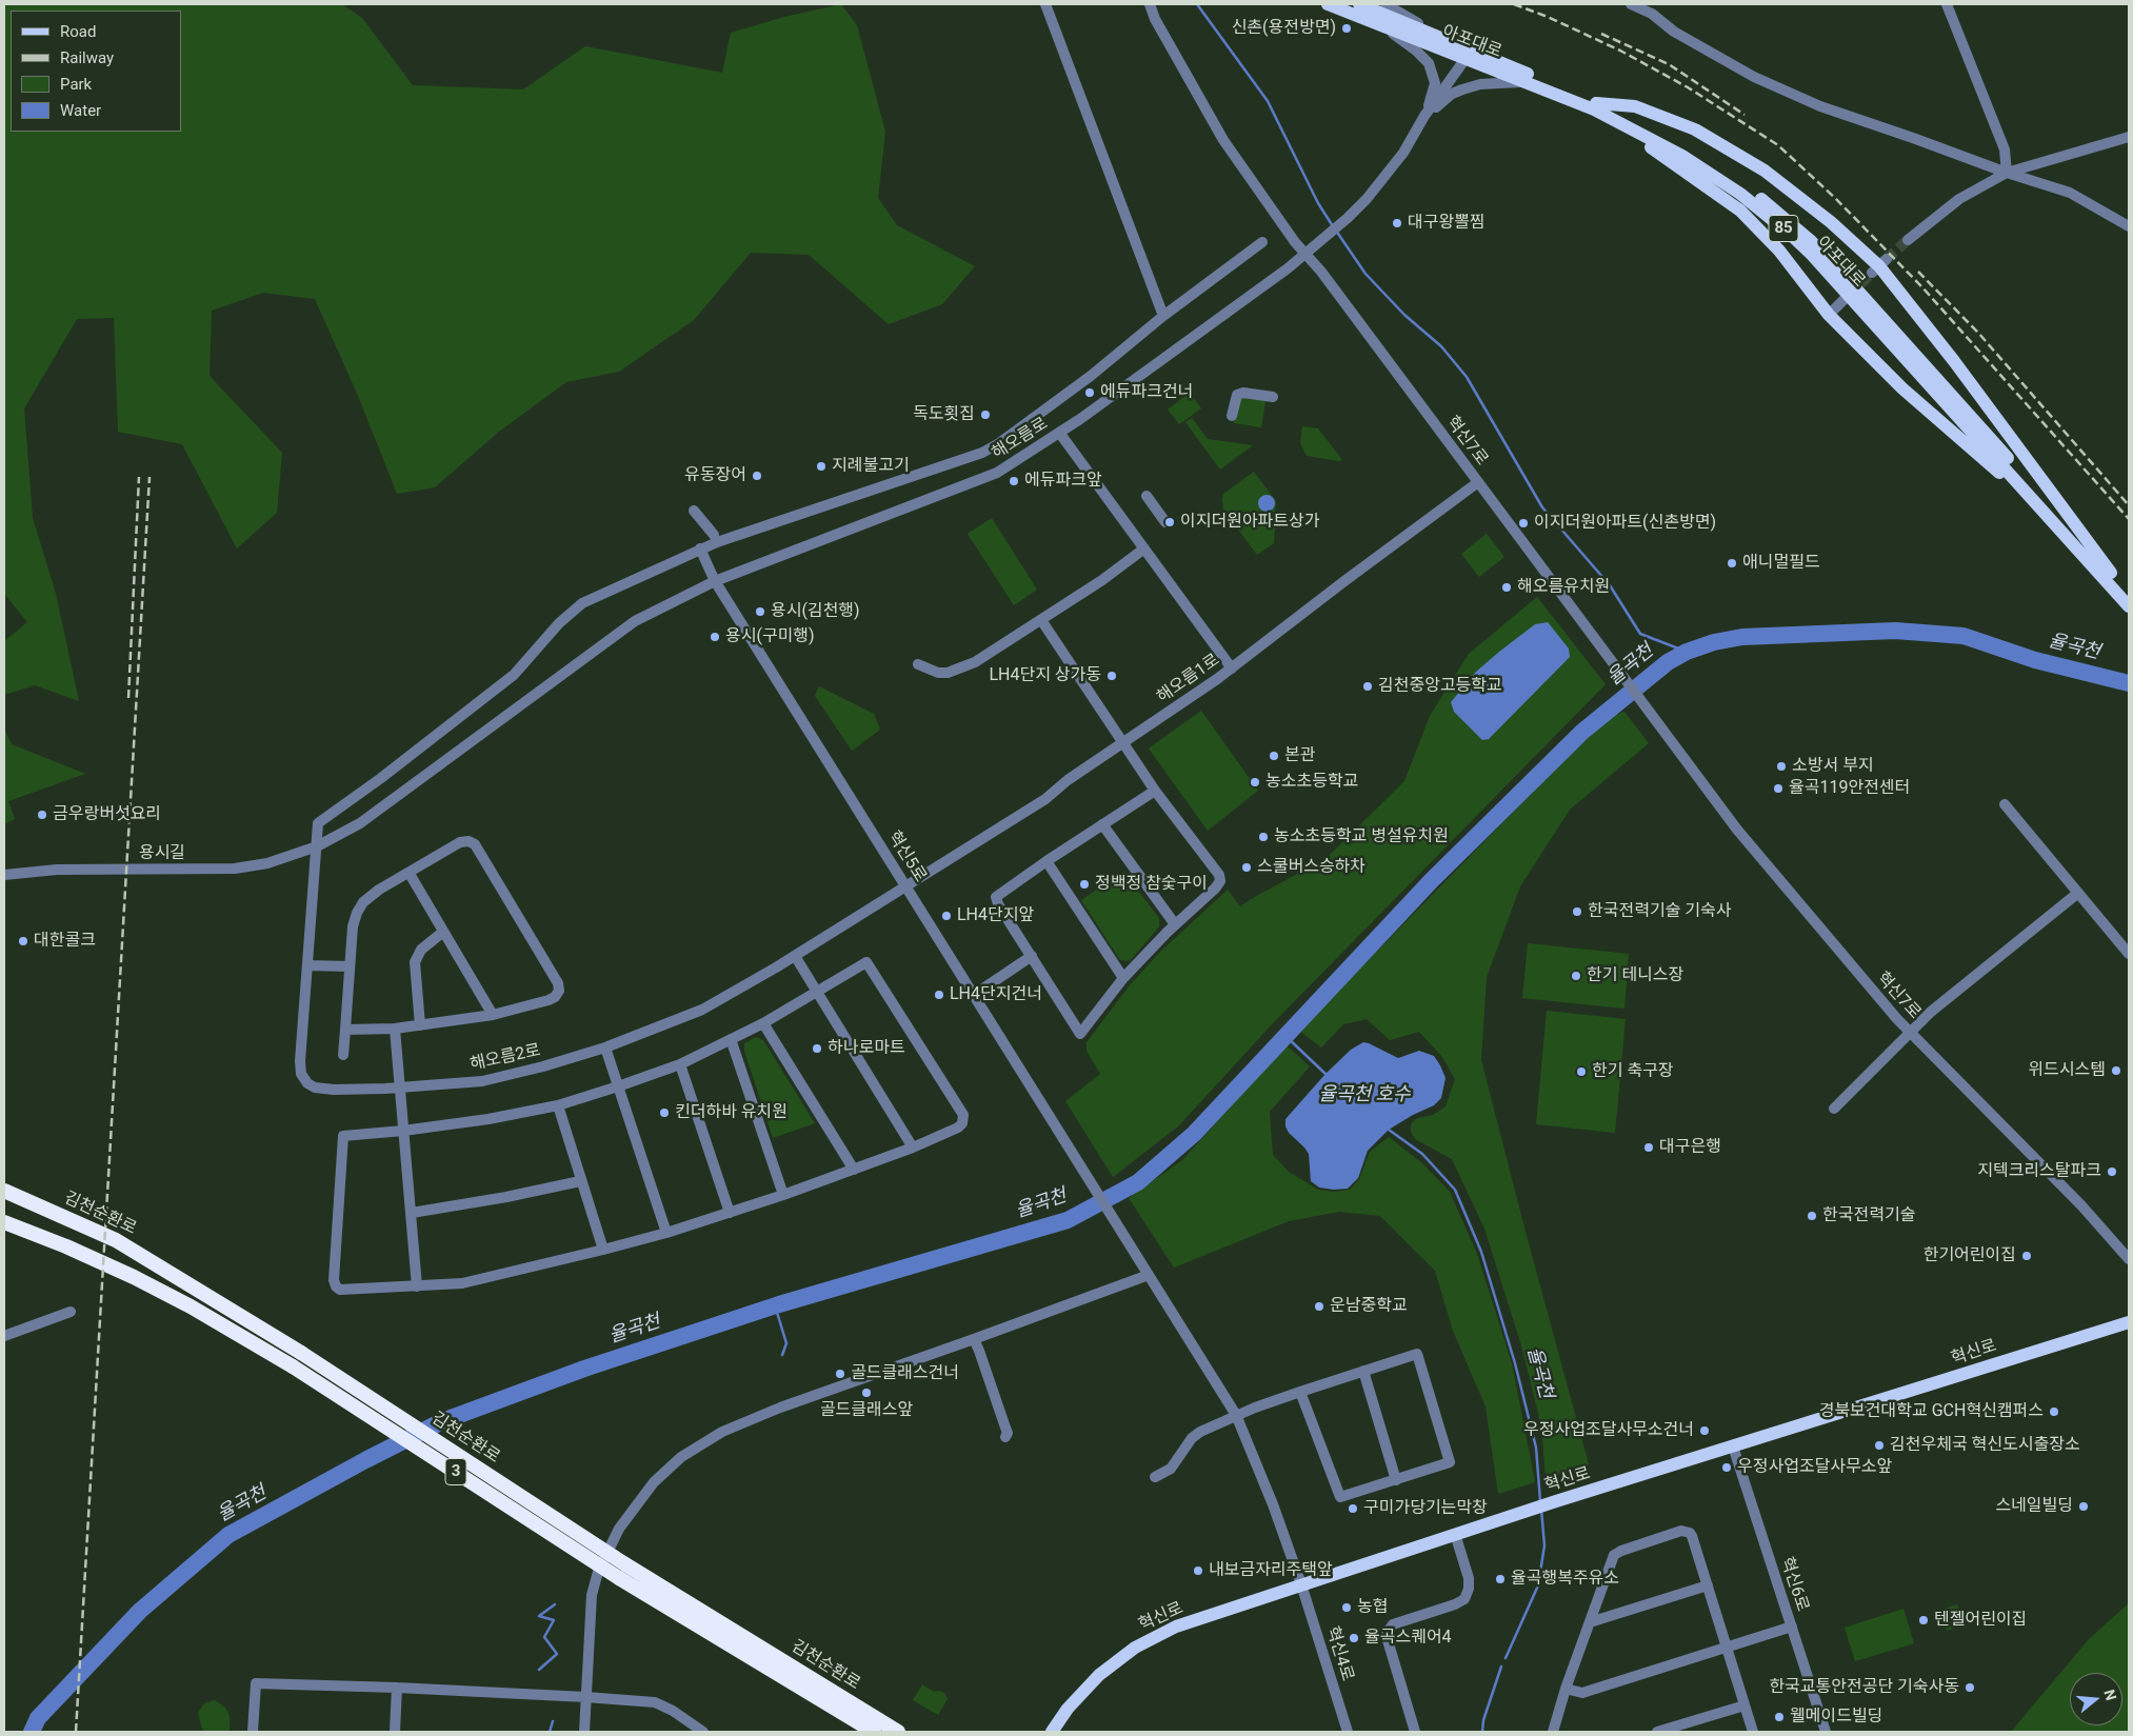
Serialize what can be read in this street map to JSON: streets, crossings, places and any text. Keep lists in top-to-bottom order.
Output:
{
  "streets": {
    "highway": ["김천순환로", "3"],
    "main road": ["아포대로", "85", "혁신로"],
    "street": [
      "해오름로",
      "혁신7로",
      "해오름1로",
      "용시길",
      "혁신5로",
      "해오름2로",
      "혁신6로",
      "혁신4로"
    ]
  },
  "crossings": [
    ["해오름로", "혁신7로"],
    ["해오름로", "용시길"],
    ["해오름로", "혁신5로"],
    ["해오름로", "해오름2로"],
    ["혁신7로", "해오름1로"],
    ["해오름1로", "혁신5로"],
    ["해오름1로", "해오름2로"],
    ["용시길", "해오름2로"],
    ["혁신5로", "해오름2로"],
    ["혁신5로", "혁신4로"],
    ["혁신로", "혁신6로"],
    ["혁신로", "혁신4로"]
  ],
  "water": ["율곡천", "율곡천 호수"],
  "places": [
    "신촌(용전방면)",
    "대구왕뽈찜",
    "에듀파크건너",
    "독도횟집",
    "지례불고기",
    "유동장어",
    "에듀파크앞",
    "이지더원아파트상가",
    "이지더원아파트(신촌방면)",
    "애니멀필드",
    "해오름유치원",
    "용시(김천행)",
    "용시(구미행)",
    "LH4단지 상가동",
    "김천중앙고등학교",
    "본관",
    "소방서 부지",
    "농소초등학교",
    "율곡119안전센터",
    "금우랑버섯요리",
    "농소초등학교 병설유치원",
    "스쿨버스승하차",
    "정백정 참숯구이",
    "한국전력기술 기숙사",
    "LH4단지앞",
    "대한콜크",
    "한기 테니스장",
    "LH4단지건너",
    "하나로마트",
    "위드시스템",
    "한기 축구장",
    "킨더하바 유치원",
    "대구은행",
    "지텍크리스탈파크",
    "한국전력기술",
    "한기어린이집",
    "운남중학교",
    "골드클래스건너",
    "골드클래스앞",
    "경북보건대학교 GCH혁신캠퍼스",
    "우정사업조달사무소건너",
    "김천우체국 혁신도시출장소",
    "우정사업조달사무소앞",
    "스네일빌딩",
    "구미가당기는막창",
    "내보금자리주택앞",
    "율곡행복주유소",
    "농협",
    "텐젤어린이집",
    "율곡스퀘어4",
    "한국교통안전공단 기숙사동",
    "웰메이드빌딩"
  ],
  "legend": [
    "Road",
    "Railway",
    "Park",
    "Water"
  ],
  "north": "right"
}
